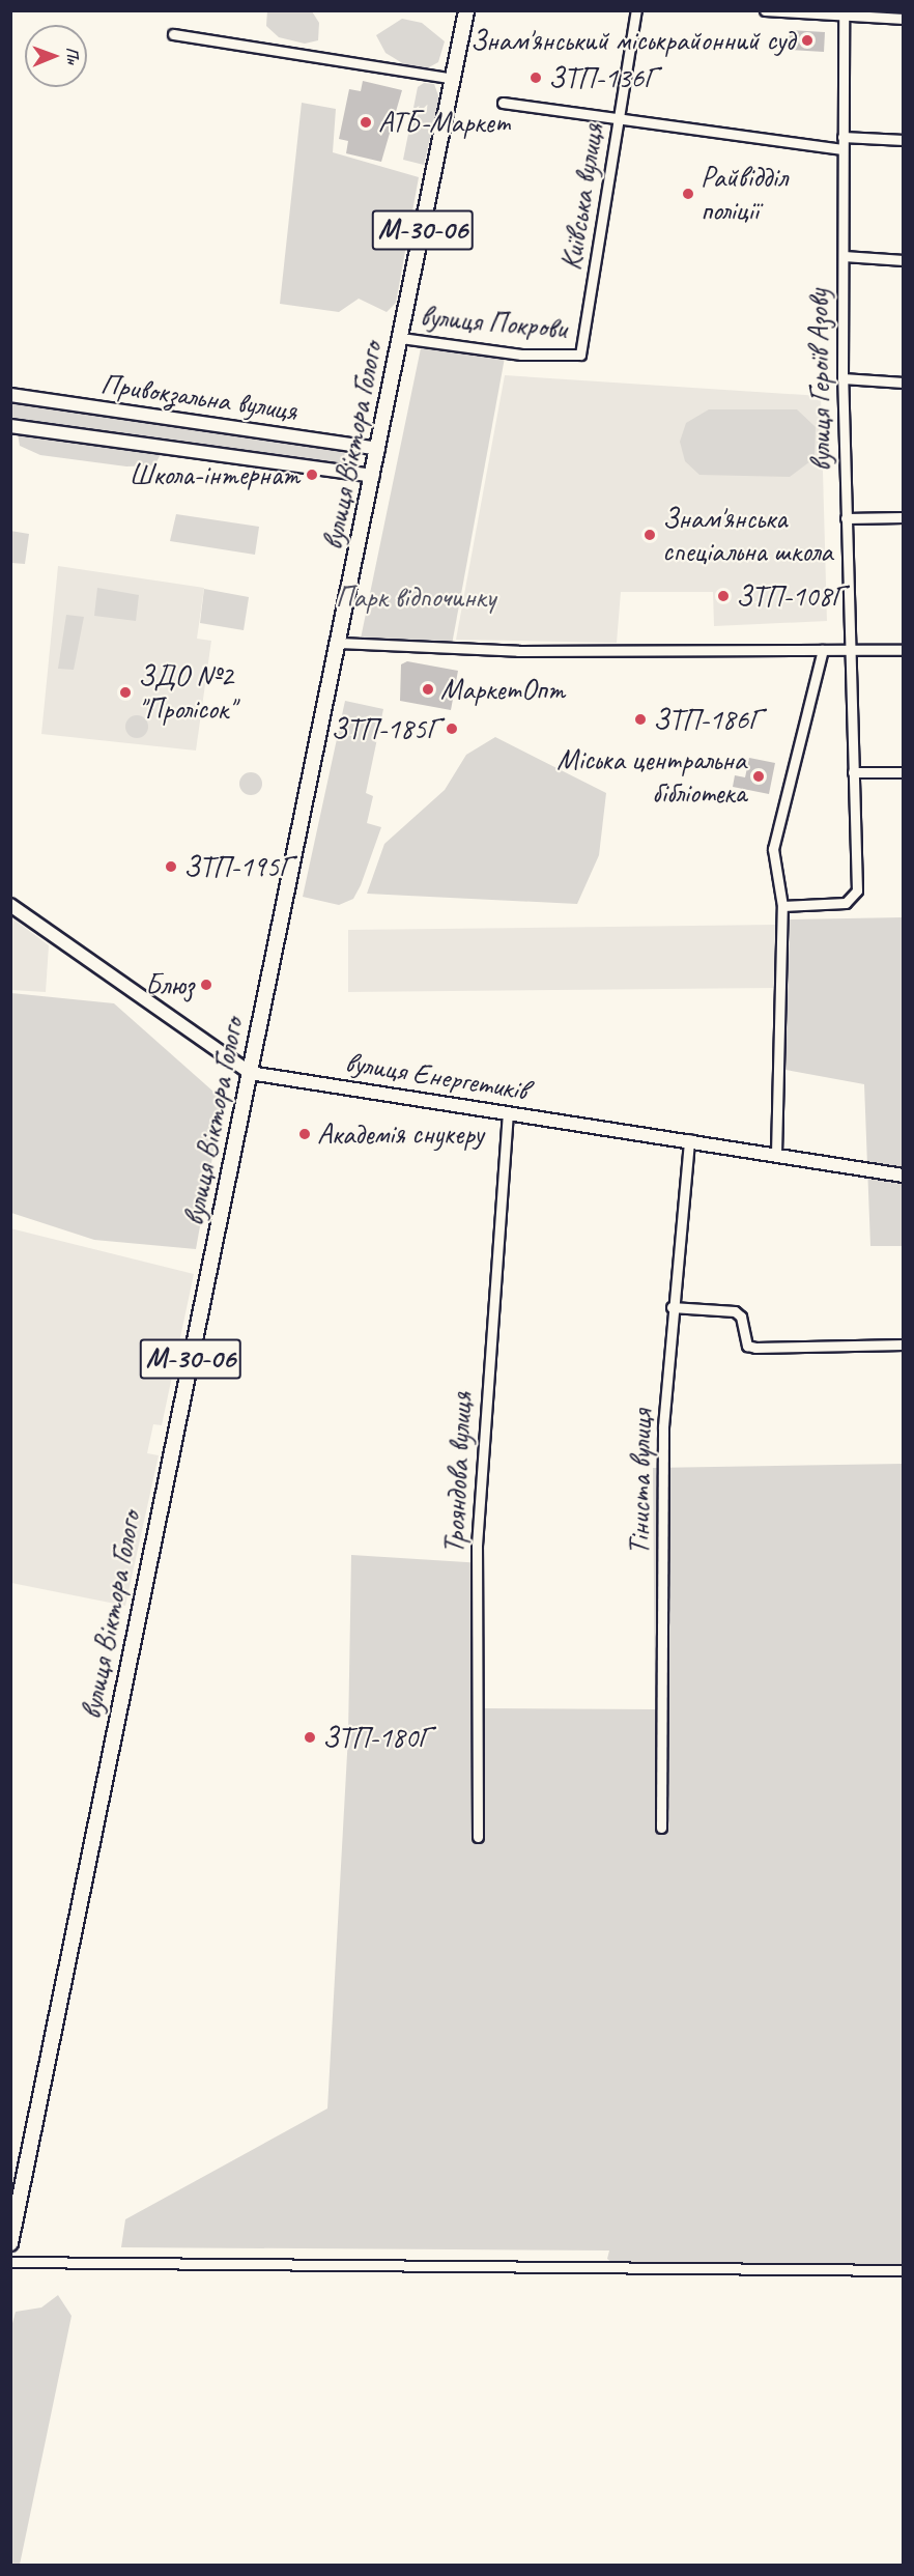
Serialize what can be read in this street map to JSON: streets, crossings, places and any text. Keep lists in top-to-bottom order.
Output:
{
  "streets": {
    "main road": ["М-30-06", "вулиця Віктора Голого"],
    "street": [
      "Київська вулиця",
      "вулиця Покрови",
      "вулиця Героїв Азову",
      "Привокзальна вулиця",
      "вулиця Енергетиків",
      "Трояндова вулиця",
      "Тіниста вулиця"
    ]
  },
  "crossings": [
    ["Київська вулиця", "вулиця Покрови"],
    ["вулиця Покрови", "вулиця Віктора Голого"],
    ["Привокзальна вулиця", "вулиця Віктора Голого"],
    ["вулиця Віктора Голого", "вулиця Енергетиків"],
    ["вулиця Енергетиків", "Трояндова вулиця"],
    ["вулиця Енергетиків", "Тіниста вулиця"]
  ],
  "parks": ["Парк відпочинку"],
  "places": [
    "Знам'янський міськрайонний суд",
    "ЗТП-136Г",
    "АТБ-Маркет",
    "Райвідділ поліції",
    "Школа-інтернат",
    "Знам'янська спеціальна школа",
    "ЗТП-108Г",
    "МаркетОпт",
    "ЗДО №2 \"Пролісок\"",
    "ЗТП-186Г",
    "ЗТП-185Г",
    "Міська центральна бібліотека",
    "ЗТП-195Г",
    "Блюз",
    "Академія снукеру",
    "ЗТП-180Г"
  ],
  "north": "right"
}
